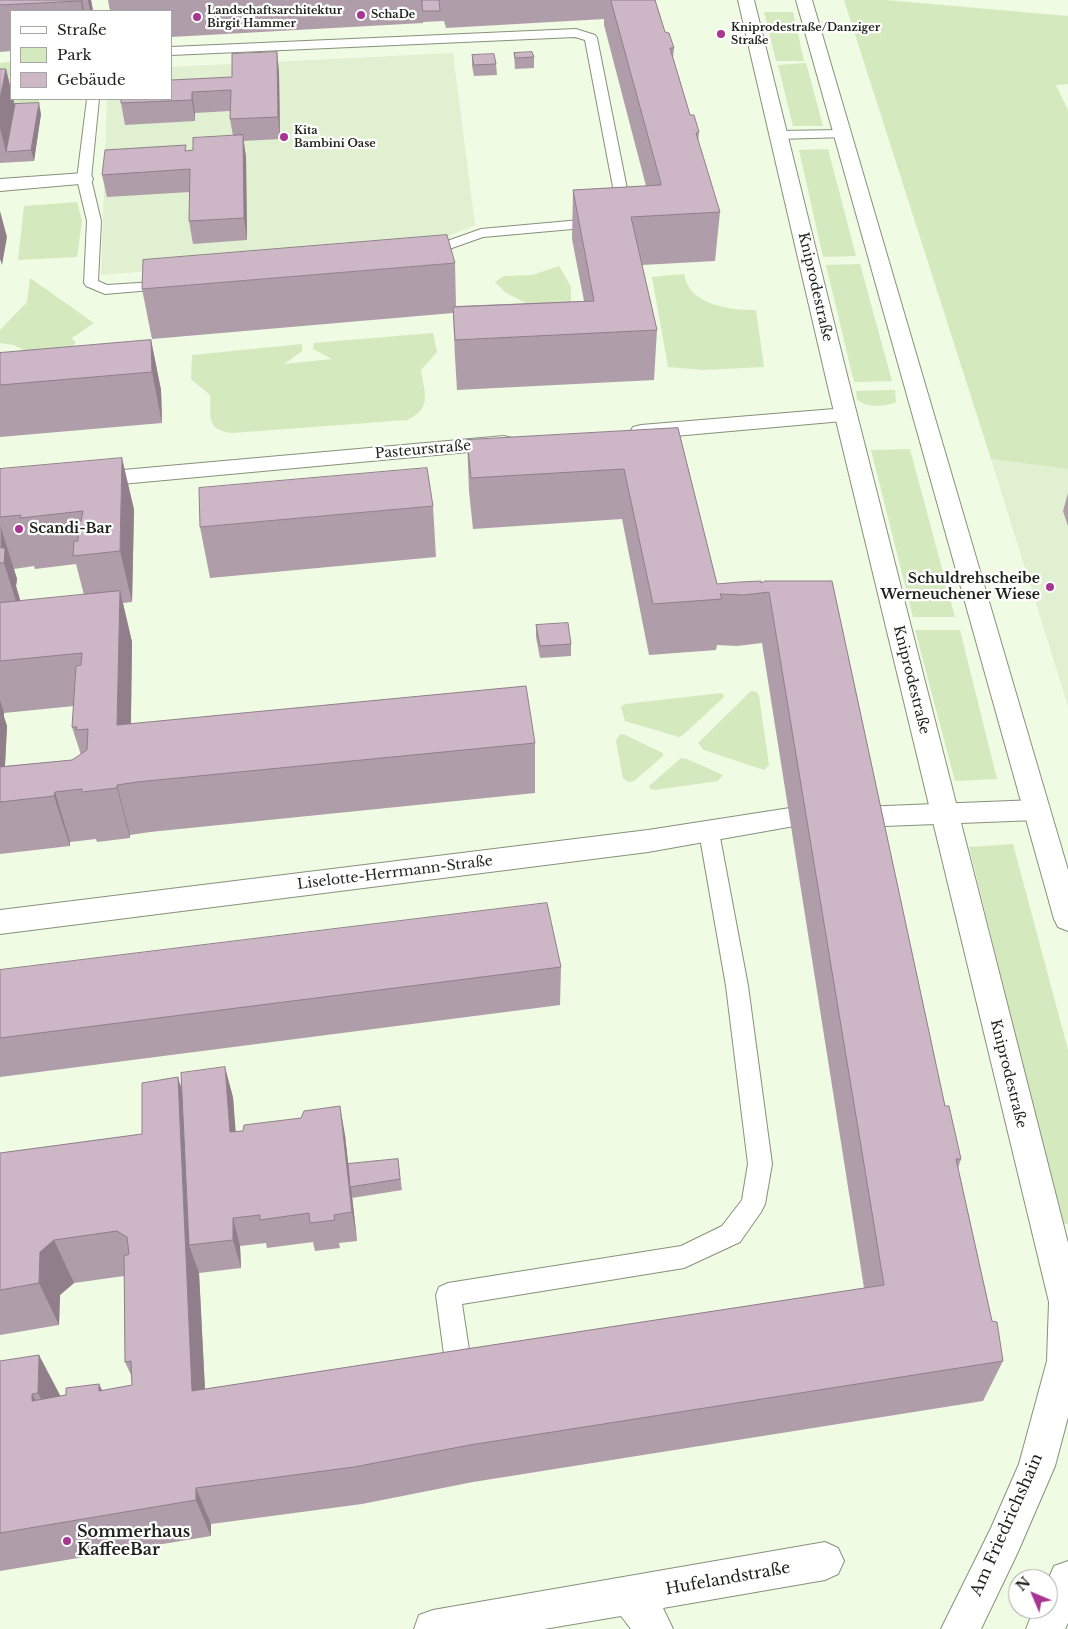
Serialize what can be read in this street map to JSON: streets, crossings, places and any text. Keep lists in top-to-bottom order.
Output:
{
  "streets": {
    "street": [
      "Kniprodestraße",
      "Pasteurstraße",
      "Liselotte-Herrmann-Straße",
      "Am Friedrichshain",
      "Hufelandstraße"
    ]
  },
  "crossings": [
    ["Kniprodestraße", "Am Friedrichshain"]
  ],
  "places": [
    "SchaDe",
    "Landschaftsarchitektur Birgit Hammer",
    "Kniprodestraße/Danziger Straße",
    "Kita Bambini Oase",
    "Scandi-Bar",
    "Schuldrehscheibe Werneuchener Wiese",
    "Sommerhaus KaffeeBar"
  ],
  "legend": ["Straße", "Park", "Gebäude"],
  "north": "top left"
}
